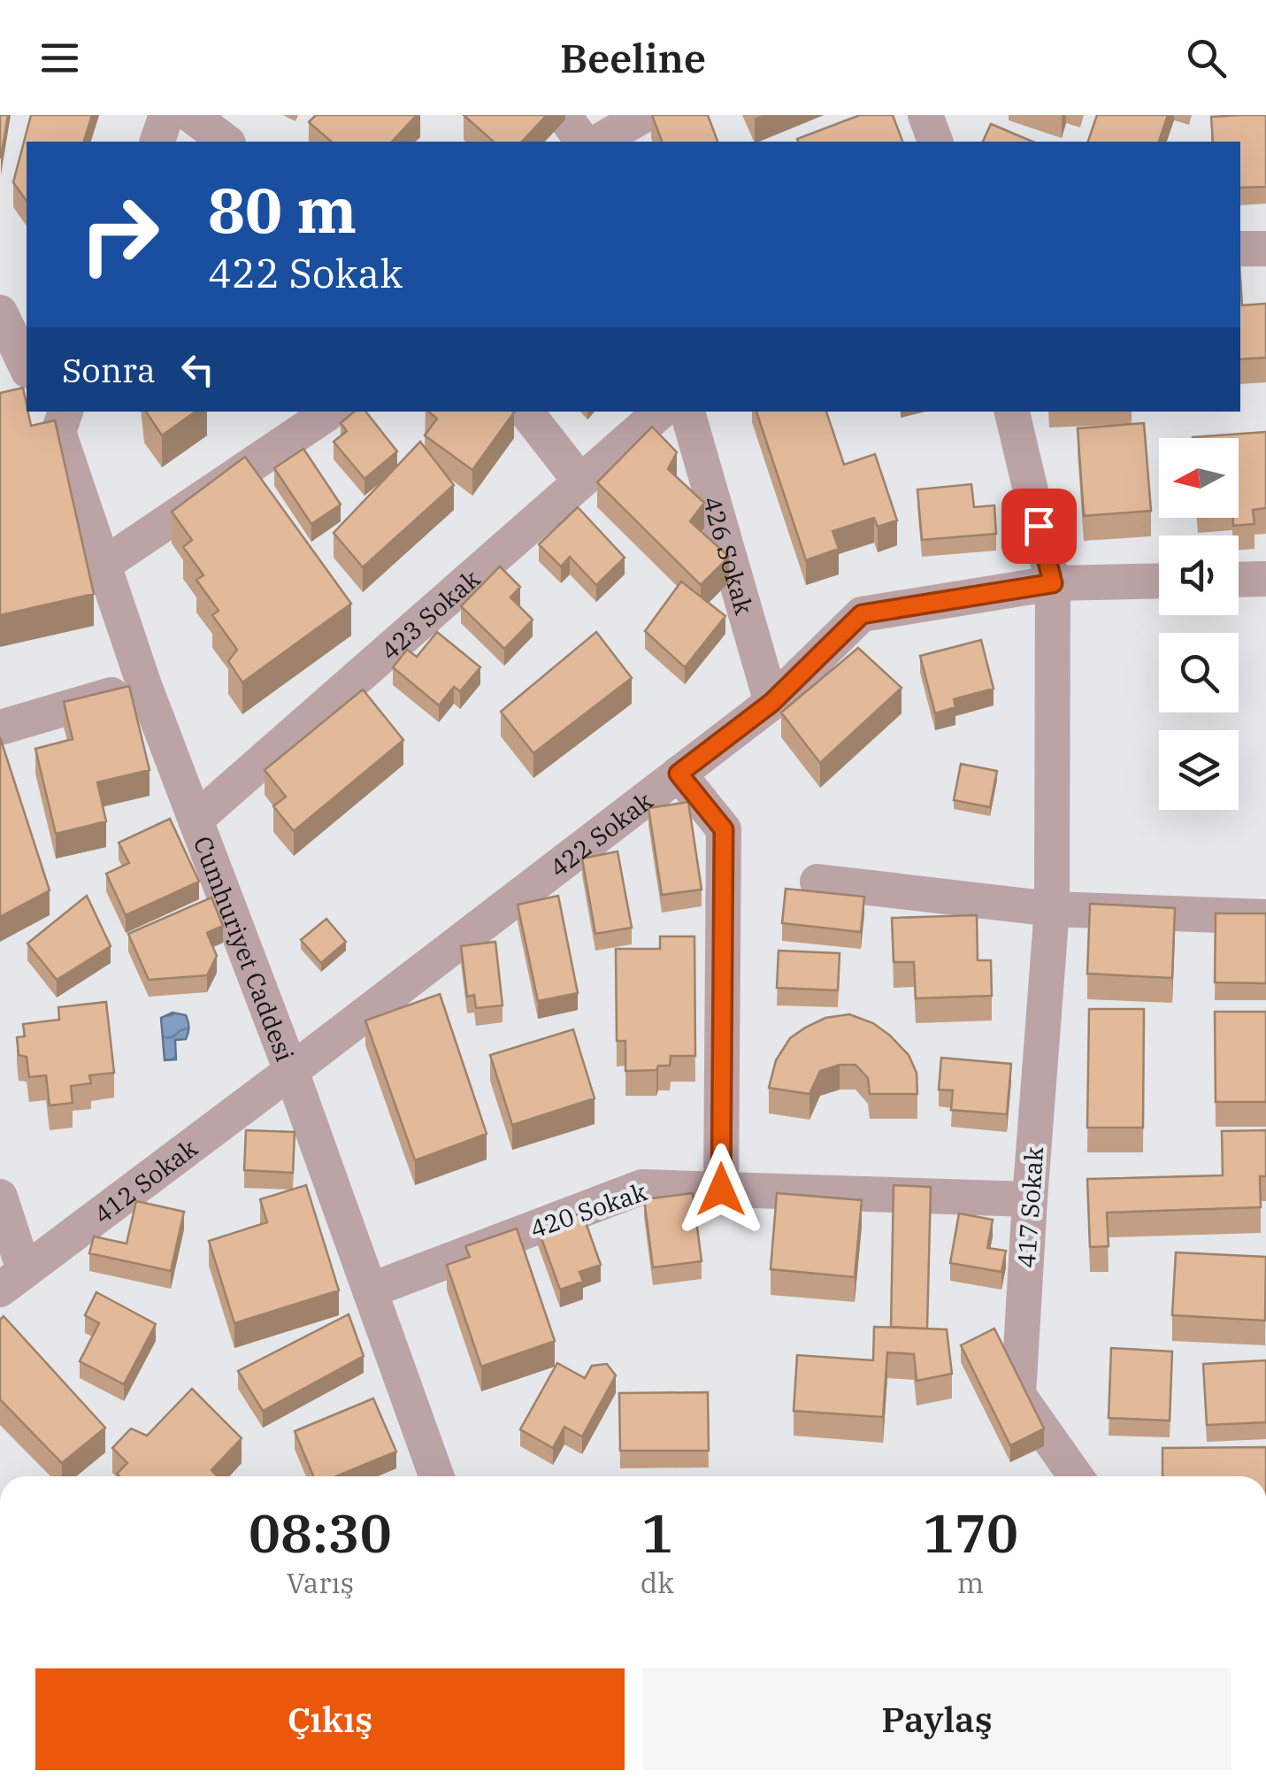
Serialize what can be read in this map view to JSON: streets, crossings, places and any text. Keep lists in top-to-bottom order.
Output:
{
  "streets": {
    "street": [
      "426 Sokak",
      "423 Sokak",
      "422 Sokak",
      "Cumhuriyet Caddesi",
      "412 Sokak",
      "417 Sokak",
      "420 Sokak"
    ]
  },
  "crossings": [
    ["426 Sokak", "422 Sokak"],
    ["423 Sokak", "Cumhuriyet Caddesi"],
    ["422 Sokak", "Cumhuriyet Caddesi"],
    ["422 Sokak", "412 Sokak"],
    ["422 Sokak", "417 Sokak"],
    ["Cumhuriyet Caddesi", "412 Sokak"],
    ["Cumhuriyet Caddesi", "420 Sokak"],
    ["417 Sokak", "420 Sokak"]
  ],
  "north": "left",
  "page": {
    "header": "Beeline",
    "turn": ["80 m", "422 Sokak"],
    "then": "Sonra",
    "eta": [
      "08:30",
      "Varış",
      "1",
      "dk",
      "170",
      "m"
    ],
    "buttons": ["Çıkış", "Paylaş"]
  }
}
